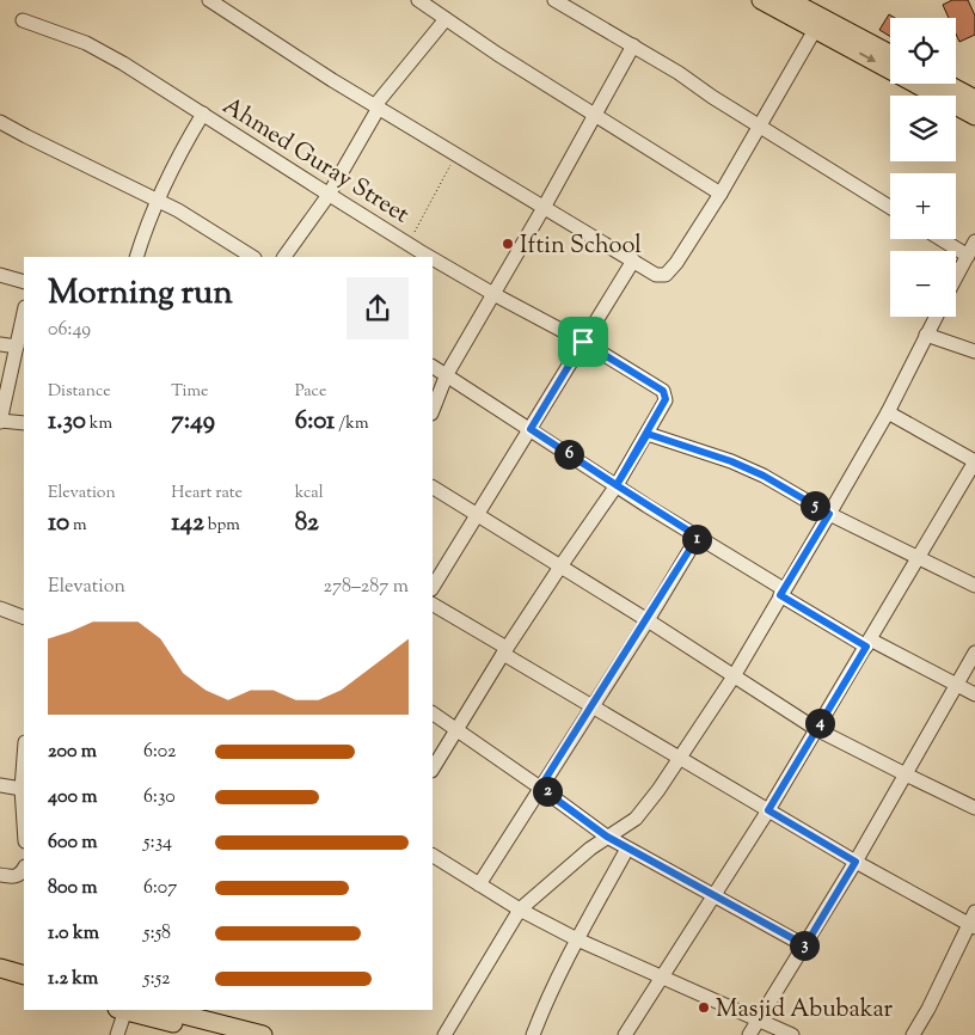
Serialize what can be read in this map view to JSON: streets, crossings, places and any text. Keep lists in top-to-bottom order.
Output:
{
  "streets": {
    "street": ["Ahmed Guray Street"]
  },
  "places": ["Iftin School", "Masjid Abubakar"],
  "page": {
    "map_buttons": ["+", "−"],
    "heading": ["Morning run", "06:49"],
    "stats": [
      ["Distance", "1.30 km"],
      ["Time", "7:49"],
      ["Pace", "6:01 /km"],
      ["Elevation", "10 m"],
      ["Heart rate", "142 bpm"],
      ["kcal", "82"]
    ],
    "pins": [
      "6",
      "5",
      "1",
      "4",
      "2",
      "3"
    ],
    "chart": ["Elevation", "278–287 m"],
    "list": [
      {
        "name": "200 m",
        "note": "6:02"
      },
      {
        "name": "400 m",
        "note": "6:30"
      },
      {
        "name": "600 m",
        "note": "5:34"
      },
      {
        "name": "800 m",
        "note": "6:07"
      },
      {
        "name": "1.0 km",
        "note": "5:58"
      },
      {
        "name": "1.2 km",
        "note": "5:52"
      }
    ]
  }
}
